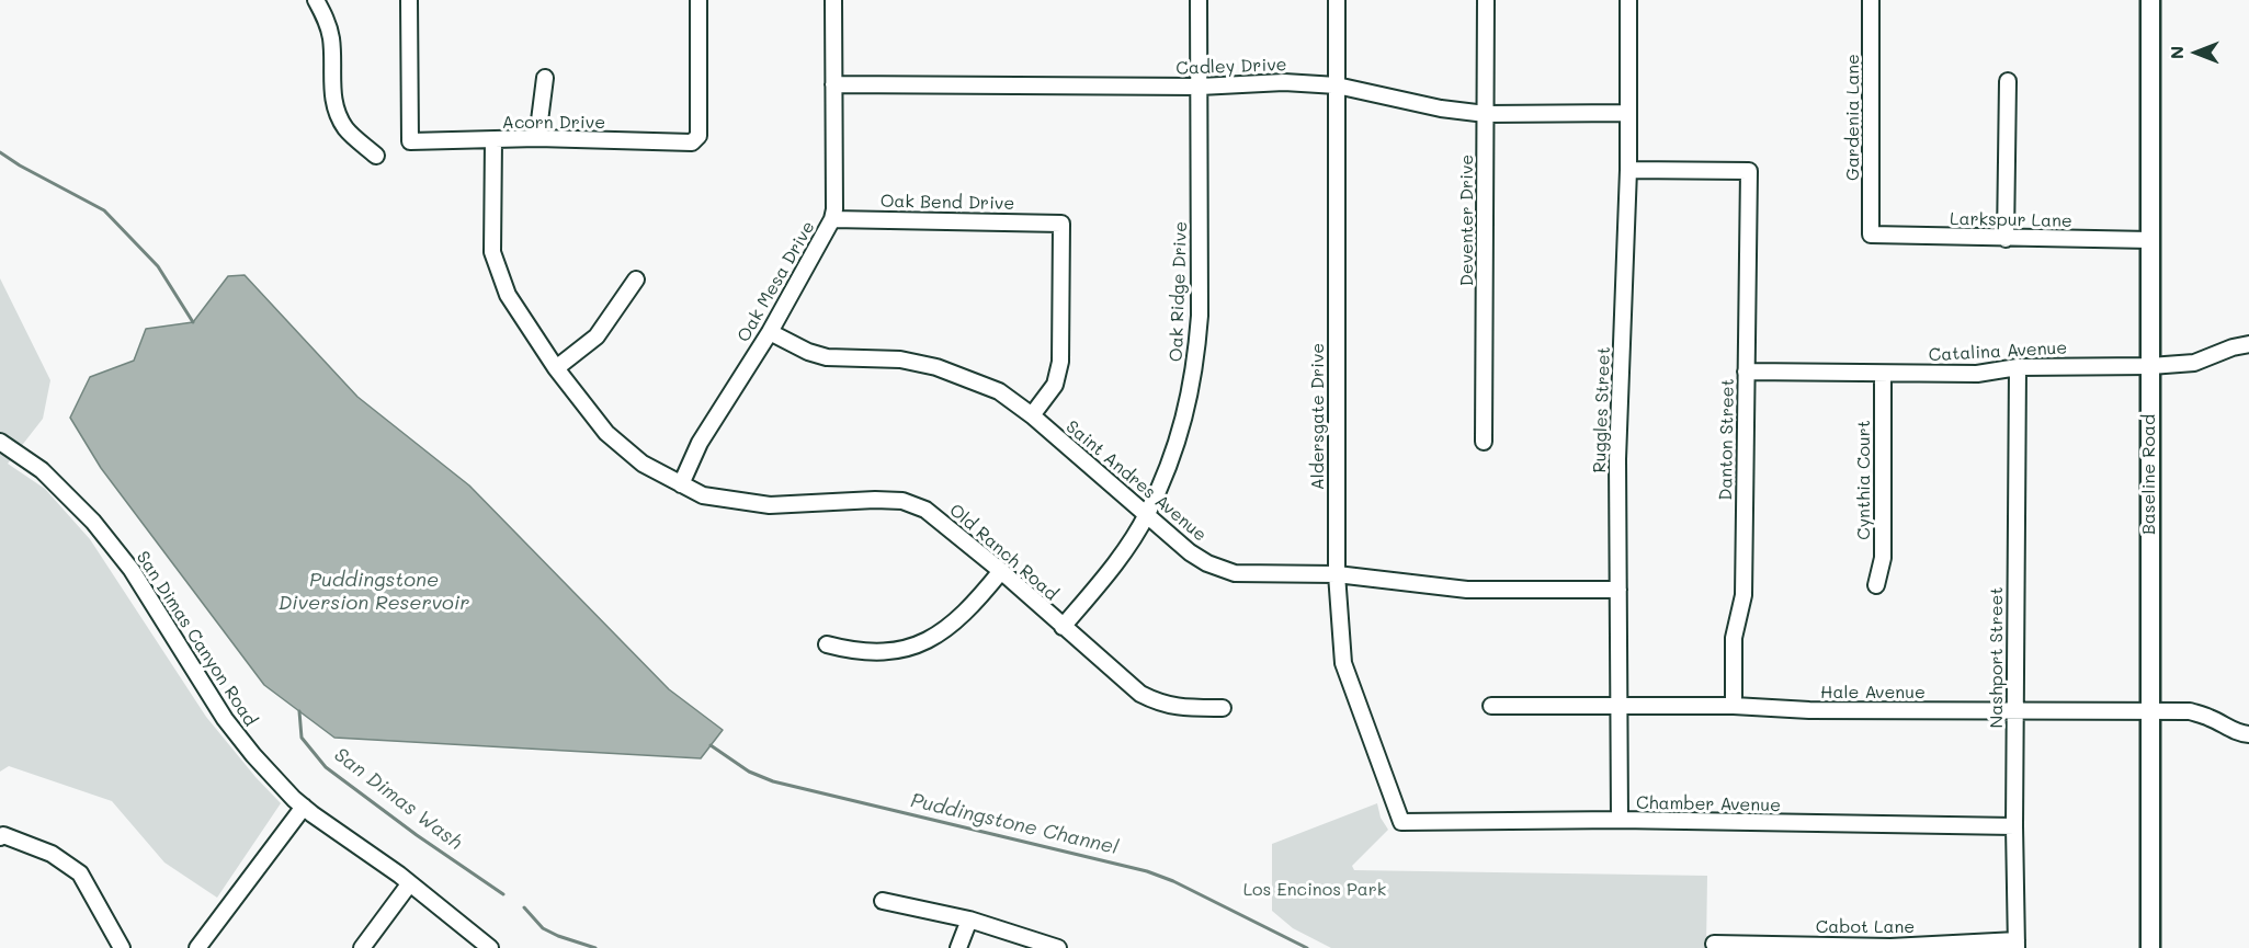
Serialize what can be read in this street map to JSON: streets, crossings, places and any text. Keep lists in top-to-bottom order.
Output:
{
  "streets": {
    "main road": ["Baseline Road"],
    "street": [
      "Cadley Drive",
      "Gardenia Lane",
      "Acorn Drive",
      "Oak Bend Drive",
      "Deventer Drive",
      "Larkspur Lane",
      "Oak Mesa Drive",
      "Oak Ridge Drive",
      "Catalina Avenue",
      "Ruggles Street",
      "Aldersgate Drive",
      "Danton Street",
      "Cynthia Court",
      "Saint Andres Avenue",
      "Old Ranch Road",
      "San Dimas Canyon Road",
      "Nashport Street",
      "Hale Avenue",
      "Chamber Avenue",
      "Cabot Lane"
    ]
  },
  "crossings": [
    ["Cadley Drive", "Deventer Drive"],
    ["Cadley Drive", "Oak Mesa Drive"],
    ["Cadley Drive", "Oak Ridge Drive"],
    ["Cadley Drive", "Ruggles Street"],
    ["Cadley Drive", "Aldersgate Drive"],
    ["Gardenia Lane", "Larkspur Lane"],
    ["Acorn Drive", "Old Ranch Road"],
    ["Oak Bend Drive", "Oak Mesa Drive"],
    ["Oak Bend Drive", "Saint Andres Avenue"],
    ["Larkspur Lane", "Baseline Road"],
    ["Oak Mesa Drive", "Saint Andres Avenue"],
    ["Oak Mesa Drive", "Old Ranch Road"],
    ["Oak Ridge Drive", "Saint Andres Avenue"],
    ["Oak Ridge Drive", "Old Ranch Road"],
    ["Catalina Avenue", "Danton Street"],
    ["Catalina Avenue", "Baseline Road"],
    ["Catalina Avenue", "Cynthia Court"],
    ["Catalina Avenue", "Nashport Street"],
    ["Ruggles Street", "Danton Street"],
    ["Ruggles Street", "Saint Andres Avenue"],
    ["Ruggles Street", "Hale Avenue"],
    ["Ruggles Street", "Chamber Avenue"],
    ["Aldersgate Drive", "Saint Andres Avenue"],
    ["Aldersgate Drive", "Chamber Avenue"],
    ["Danton Street", "Hale Avenue"],
    ["Baseline Road", "Hale Avenue"],
    ["Nashport Street", "Hale Avenue"],
    ["Nashport Street", "Chamber Avenue"],
    ["Nashport Street", "Cabot Lane"]
  ],
  "water": ["Puddingstone Diversion Reservoir", "San Dimas Wash", "Puddingstone Channel"],
  "parks": ["Los Encinos Park"],
  "north": "left"
}
